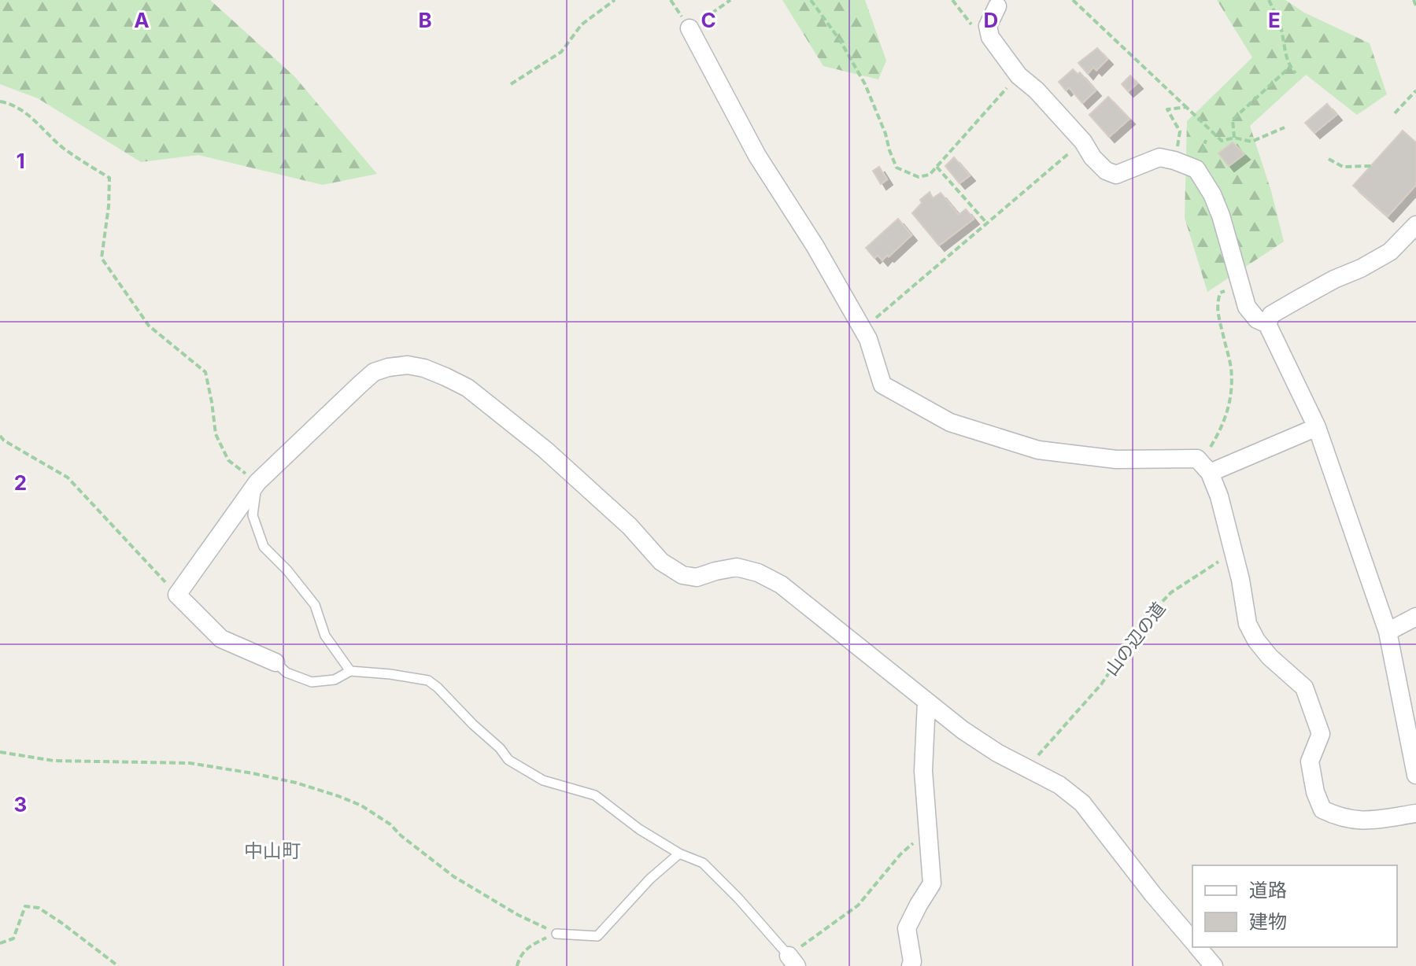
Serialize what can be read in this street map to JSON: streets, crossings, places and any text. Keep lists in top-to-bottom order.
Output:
{
  "streets": {
    "path": ["山の辺の道"]
  },
  "districts": ["中山町"],
  "legend": ["道路", "建物"],
  "grid": {
    "columns": [
      "A",
      "B",
      "C",
      "D",
      "E"
    ],
    "rows": ["1", "2", "3"]
  }
}
